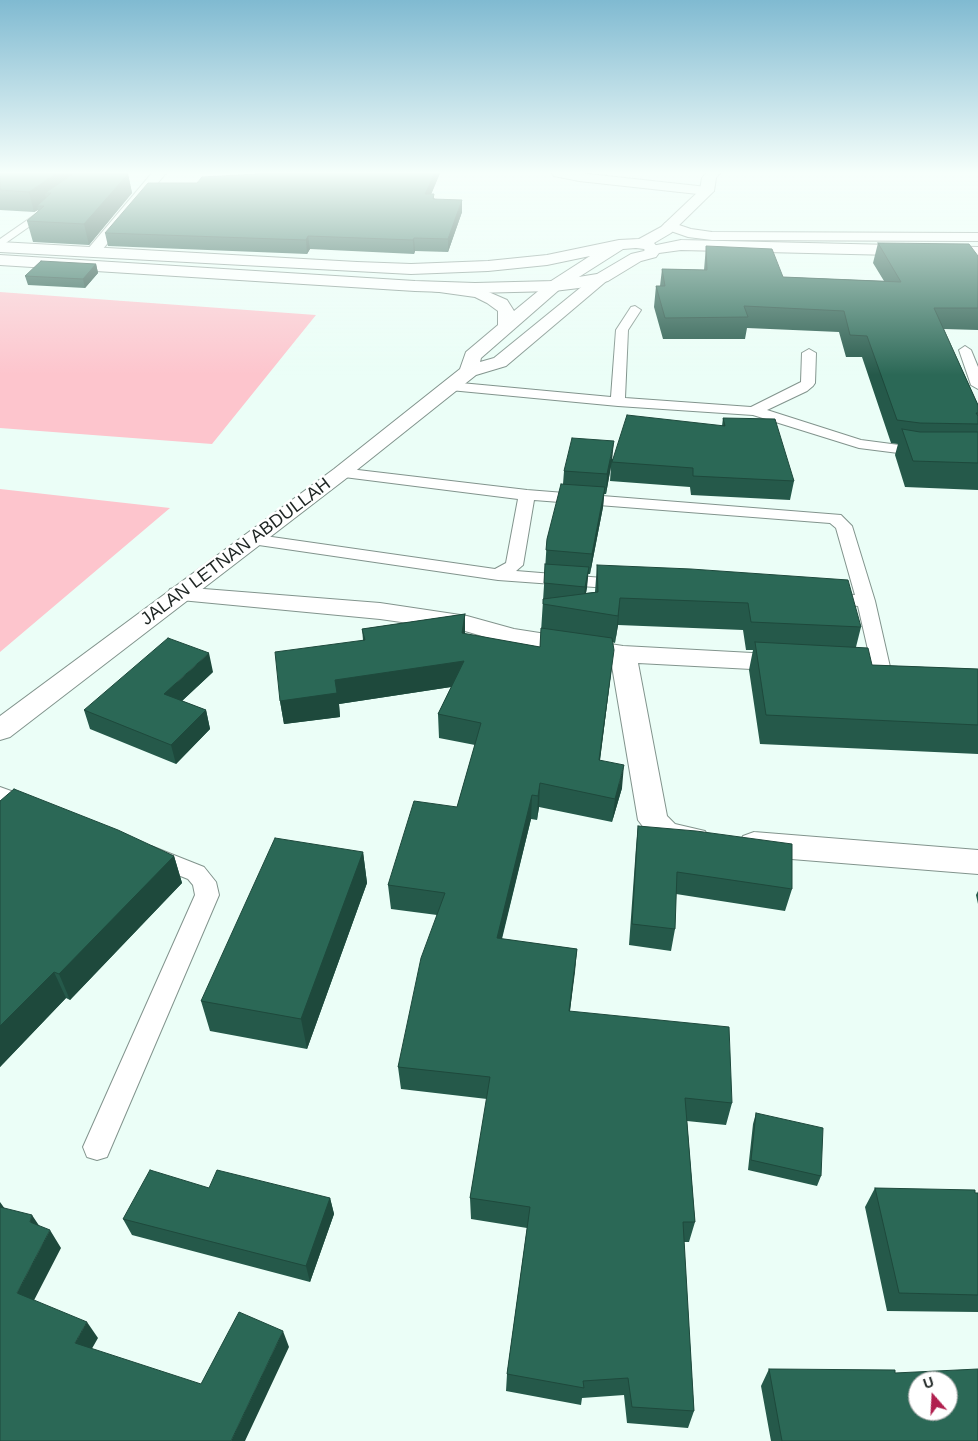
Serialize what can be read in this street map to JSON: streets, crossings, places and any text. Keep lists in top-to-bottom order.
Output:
{
  "streets": {
    "street": ["JALAN LETNAN ABDULLAH"]
  },
  "north": "top"
}
